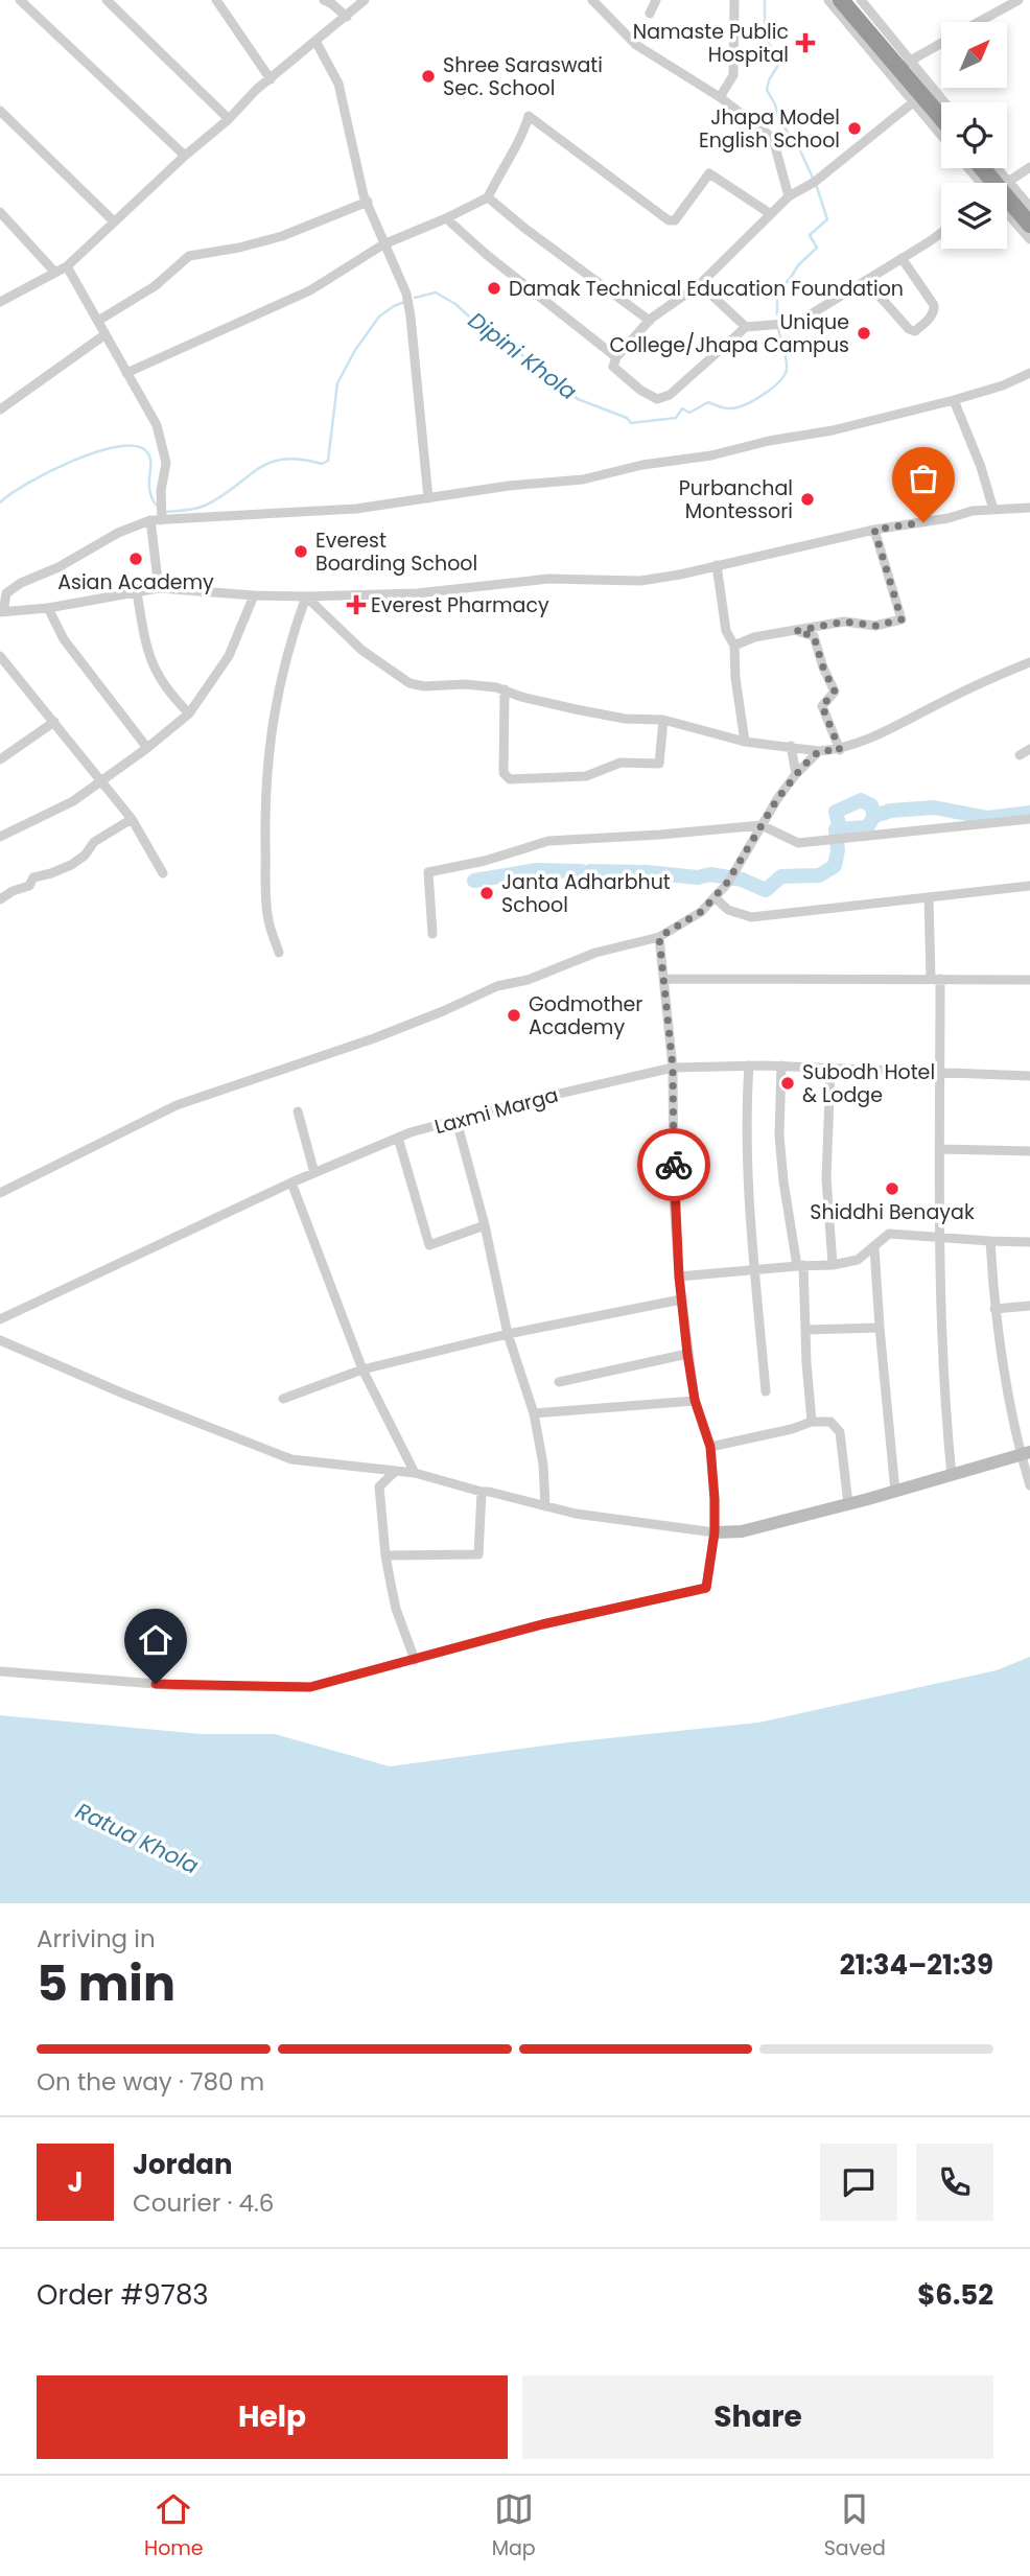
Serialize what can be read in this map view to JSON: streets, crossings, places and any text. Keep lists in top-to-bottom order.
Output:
{
  "streets": {
    "street": ["Laxmi Marga"]
  },
  "water": ["Dipini Khola", "Ratua Khola"],
  "places": {
    "health": ["Namaste Public Hospital", "Everest Pharmacy"],
    "other": [
      "Shree Saraswati Sec. School",
      "Jhapa Model English School",
      "Damak Technical Education Foundation",
      "Unique College/Jhapa Campus",
      "Purbanchal Montessori",
      "Everest Boarding School",
      "Asian Academy",
      "Janta Adharbhut School",
      "Godmother Academy",
      "Subodh Hotel & Lodge",
      "Shiddhi Benayak"
    ]
  },
  "north": "top right",
  "page": {
    "heading": ["5 min", "Arriving in", "21:34–21:39"],
    "panel": [
      "Jordan",
      "Courier · 4.6",
      "Order #9783",
      "$6.52"
    ],
    "bar": "On the way · 780 m",
    "round": "J",
    "buttons": ["Help", "Share"],
    "tabs": ["Home", "Map", "Saved"]
  }
}
